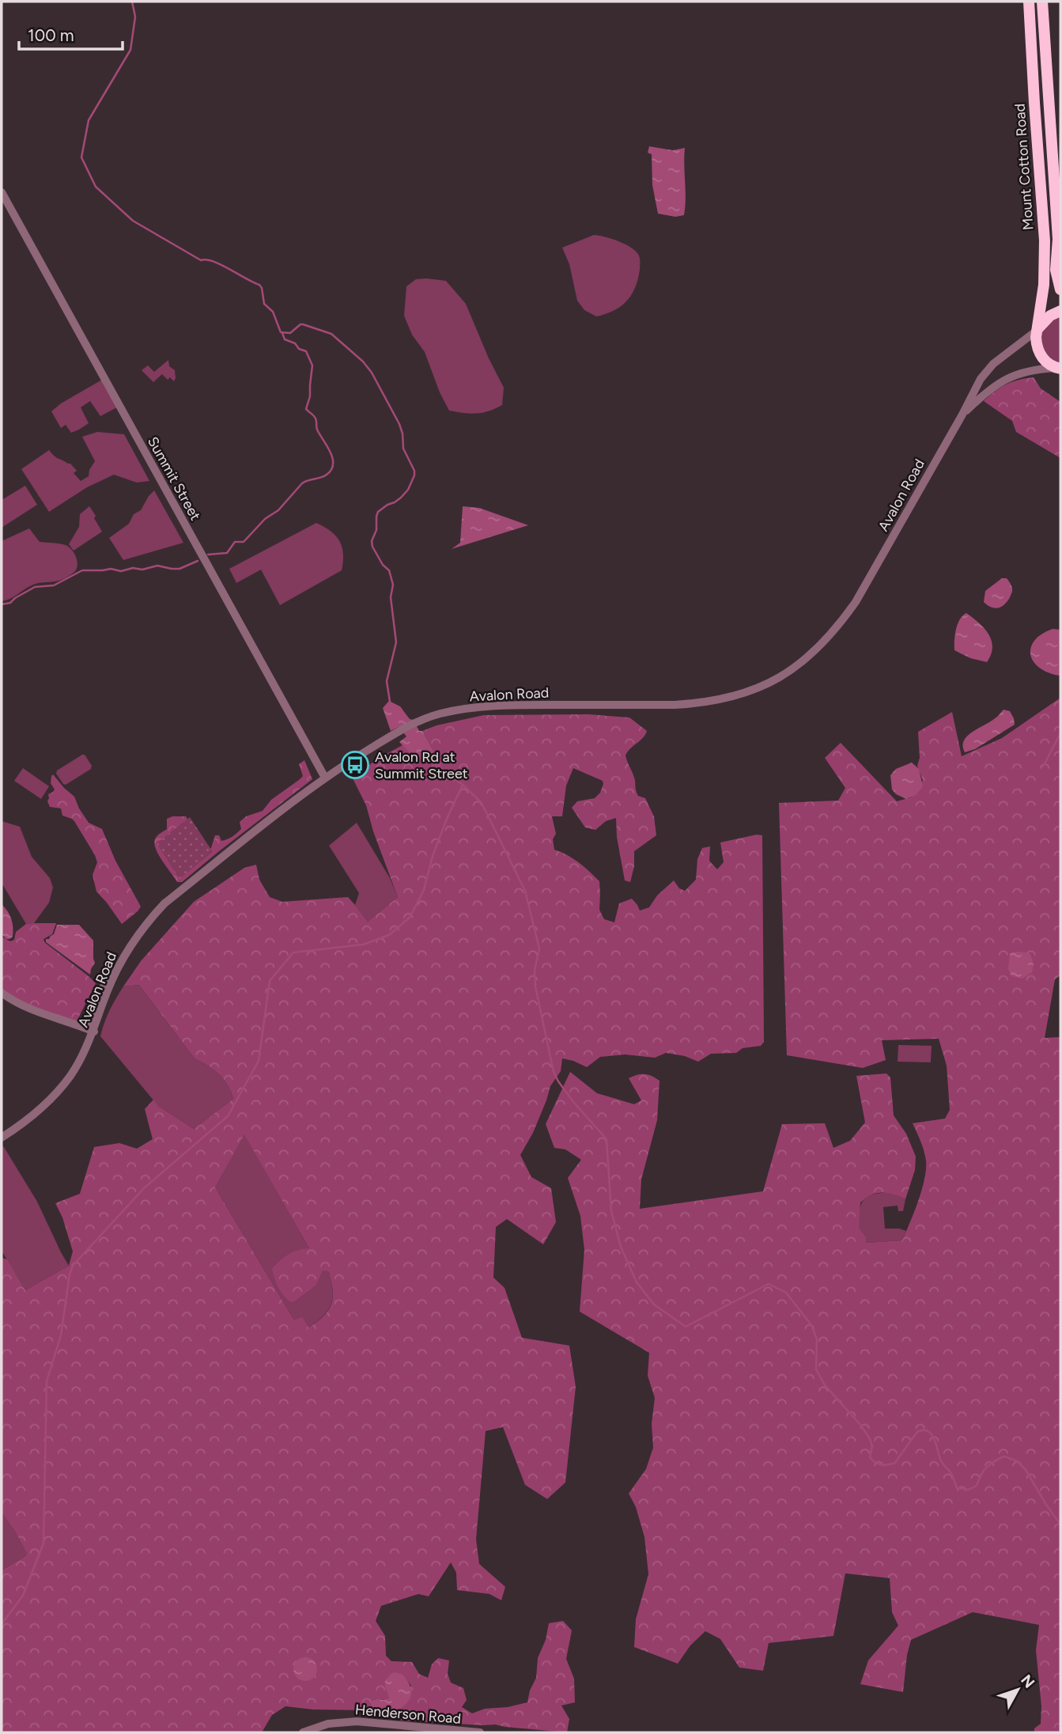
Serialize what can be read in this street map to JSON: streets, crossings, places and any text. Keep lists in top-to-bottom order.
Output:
{
  "streets": {
    "highway": ["Mount Cotton Road"],
    "street": ["Summit Street", "Avalon Road", "Henderson Road"]
  },
  "crossings": [
    ["Mount Cotton Road", "Avalon Road"],
    ["Summit Street", "Avalon Road"]
  ],
  "places": {
    "bus stop": ["Avalon Rd at Summit Street"]
  },
  "scale_bar": "100 m",
  "north": "top right"
}
